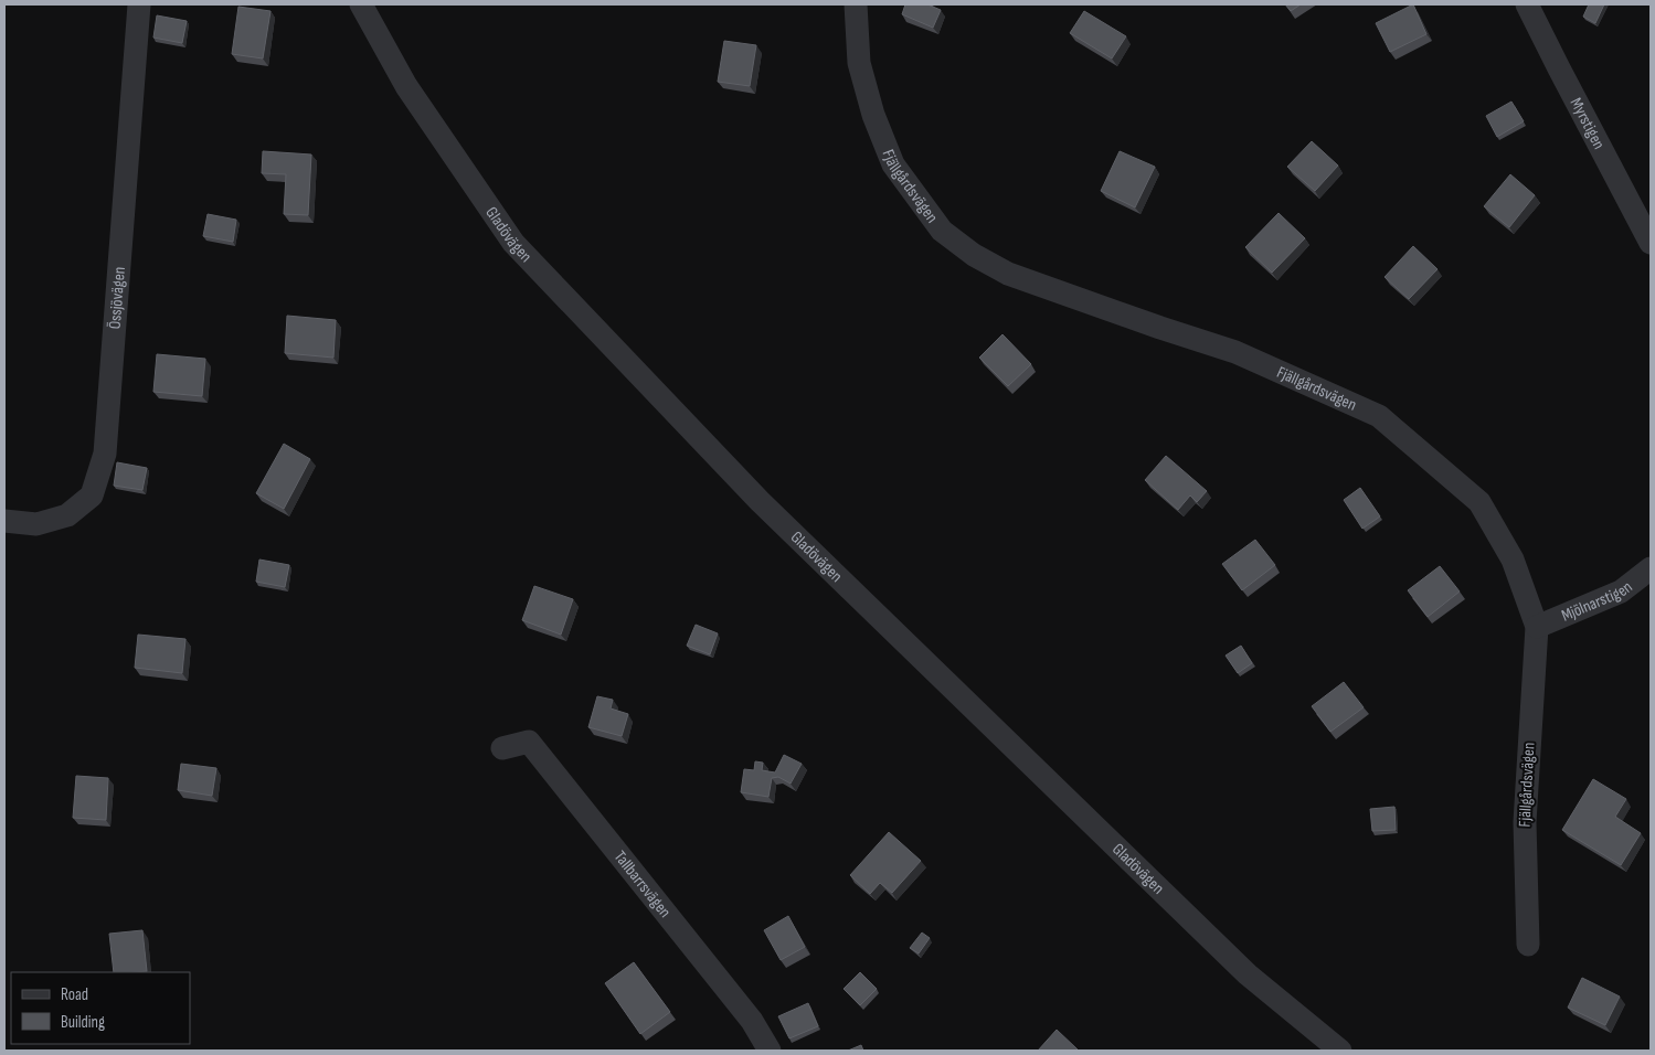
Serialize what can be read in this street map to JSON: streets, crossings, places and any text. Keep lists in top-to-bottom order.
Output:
{
  "streets": {
    "street": [
      "Myrstigen",
      "Fjällgårdsvägen",
      "Gladövägen",
      "Össjövägen",
      "Mjölnarstigen",
      "Tallbarrsvägen"
    ]
  },
  "crossings": [
    ["Fjällgårdsvägen", "Mjölnarstigen"]
  ],
  "legend": ["Road", "Building"]
}
